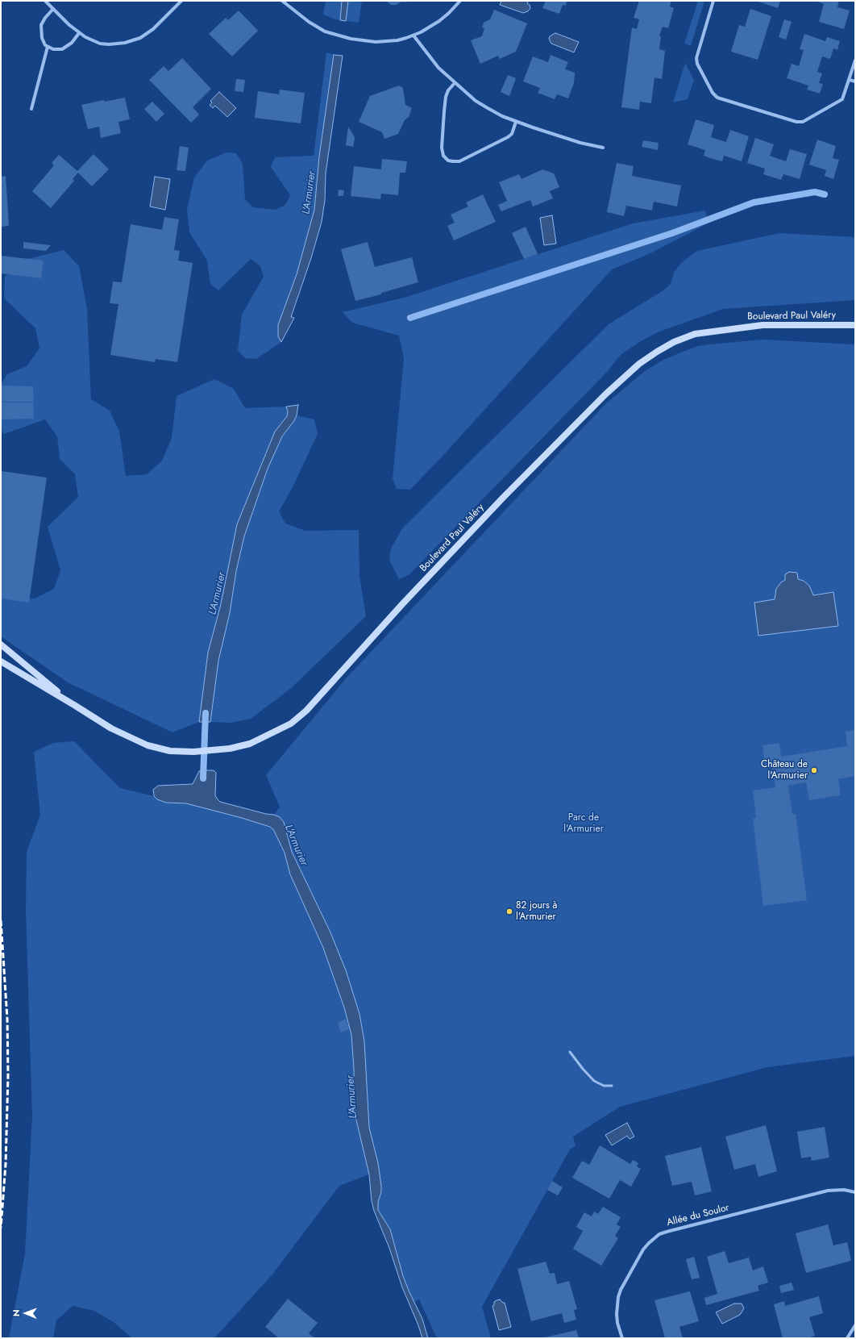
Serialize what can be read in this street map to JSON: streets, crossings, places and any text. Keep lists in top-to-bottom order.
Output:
{
  "streets": {
    "street": ["Boulevard Paul Valéry", "Allée du Soulor"]
  },
  "water": ["L'Armurier"],
  "parks": ["Parc de l'Armurier"],
  "places": ["Château de l'Armurier", "82 jours à l'Armurier"],
  "north": "left"
}
